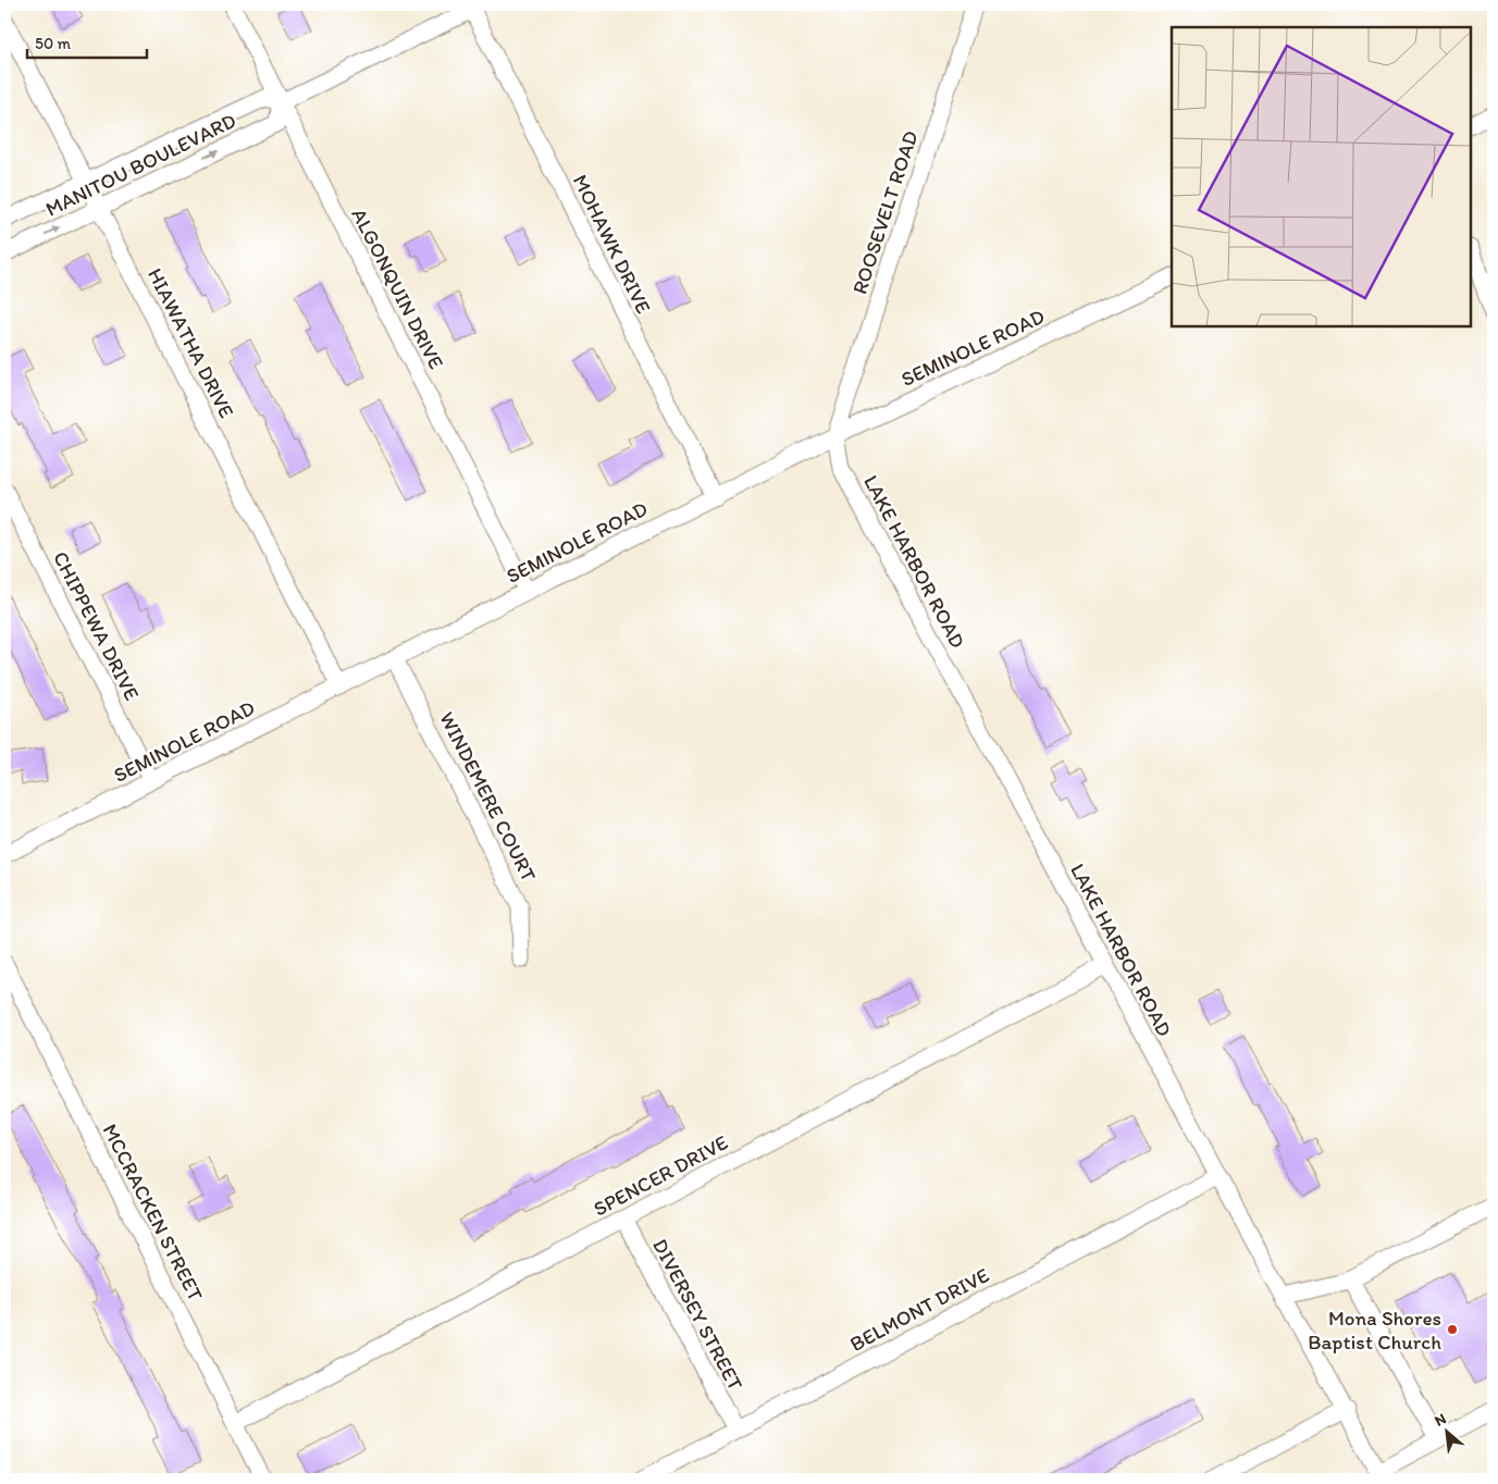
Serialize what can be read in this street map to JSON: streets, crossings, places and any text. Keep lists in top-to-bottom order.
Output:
{
  "streets": {
    "street": [
      "MANITOU BOULEVARD",
      "ROOSEVELT ROAD",
      "MOHAWK DRIVE",
      "ALGONQUIN DRIVE",
      "HIAWATHA DRIVE",
      "SEMINOLE ROAD",
      "LAKE HARBOR ROAD",
      "CHIPPEWA DRIVE",
      "WINDEMERE COURT",
      "SPENCER DRIVE",
      "MCCRACKEN STREET",
      "BELMONT DRIVE",
      "DIVERSEY STREET"
    ]
  },
  "crossings": [
    ["MANITOU BOULEVARD", "MOHAWK DRIVE"],
    ["MANITOU BOULEVARD", "ALGONQUIN DRIVE"],
    ["MANITOU BOULEVARD", "HIAWATHA DRIVE"],
    ["ROOSEVELT ROAD", "SEMINOLE ROAD"],
    ["ROOSEVELT ROAD", "LAKE HARBOR ROAD"],
    ["MOHAWK DRIVE", "SEMINOLE ROAD"],
    ["ALGONQUIN DRIVE", "SEMINOLE ROAD"],
    ["HIAWATHA DRIVE", "SEMINOLE ROAD"],
    ["SEMINOLE ROAD", "LAKE HARBOR ROAD"],
    ["SEMINOLE ROAD", "CHIPPEWA DRIVE"],
    ["SEMINOLE ROAD", "WINDEMERE COURT"],
    ["LAKE HARBOR ROAD", "SPENCER DRIVE"],
    ["LAKE HARBOR ROAD", "BELMONT DRIVE"],
    ["SPENCER DRIVE", "MCCRACKEN STREET"],
    ["SPENCER DRIVE", "DIVERSEY STREET"],
    ["BELMONT DRIVE", "DIVERSEY STREET"]
  ],
  "places": ["Mona Shores Baptist Church"],
  "scale_bar": "50 m",
  "north": "top left"
}
